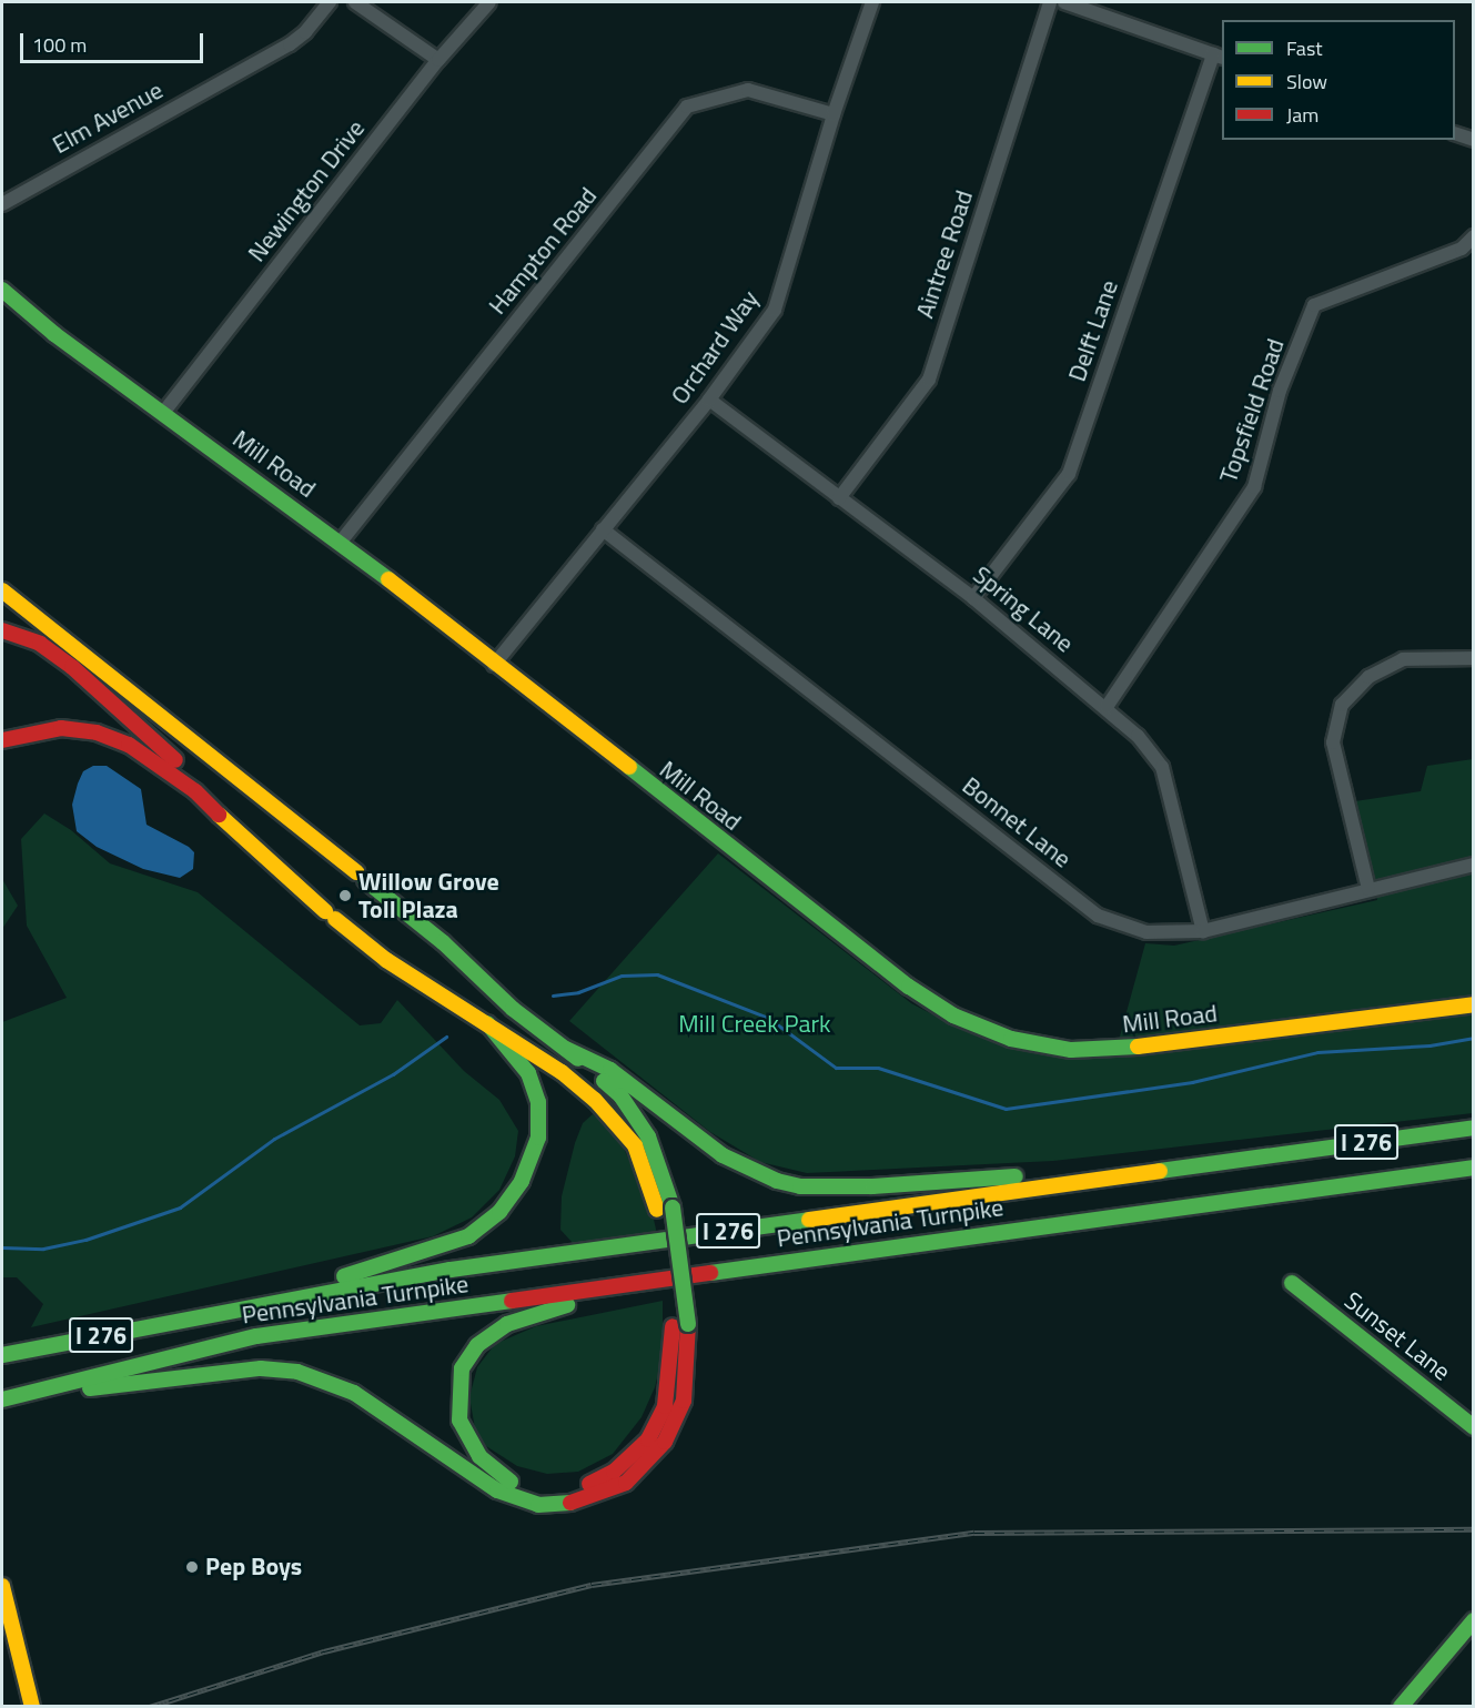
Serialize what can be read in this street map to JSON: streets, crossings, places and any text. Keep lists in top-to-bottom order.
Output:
{
  "streets": {
    "main road": [
      "Mill Road",
      "I 276",
      "Pennsylvania Turnpike",
      "Sunset Lane"
    ],
    "street": [
      "Elm Avenue",
      "Newington Drive",
      "Hampton Road",
      "Aintree Road",
      "Delft Lane",
      "Orchard Way",
      "Topsfield Road",
      "Spring Lane",
      "Bonnet Lane"
    ]
  },
  "crossings": [
    ["Newington Drive", "Mill Road"],
    ["Hampton Road", "Orchard Way"],
    ["Hampton Road", "Mill Road"],
    ["Aintree Road", "Spring Lane"],
    ["Delft Lane", "Spring Lane"],
    ["Orchard Way", "Mill Road"],
    ["Orchard Way", "Spring Lane"],
    ["Orchard Way", "Bonnet Lane"],
    ["Topsfield Road", "Spring Lane"],
    ["Spring Lane", "Bonnet Lane"]
  ],
  "parks": ["Mill Creek Park"],
  "places": ["Willow Grove Toll Plaza", "Pep Boys"],
  "legend": ["Fast", "Slow", "Jam"],
  "scale_bar": "100 m"
}
